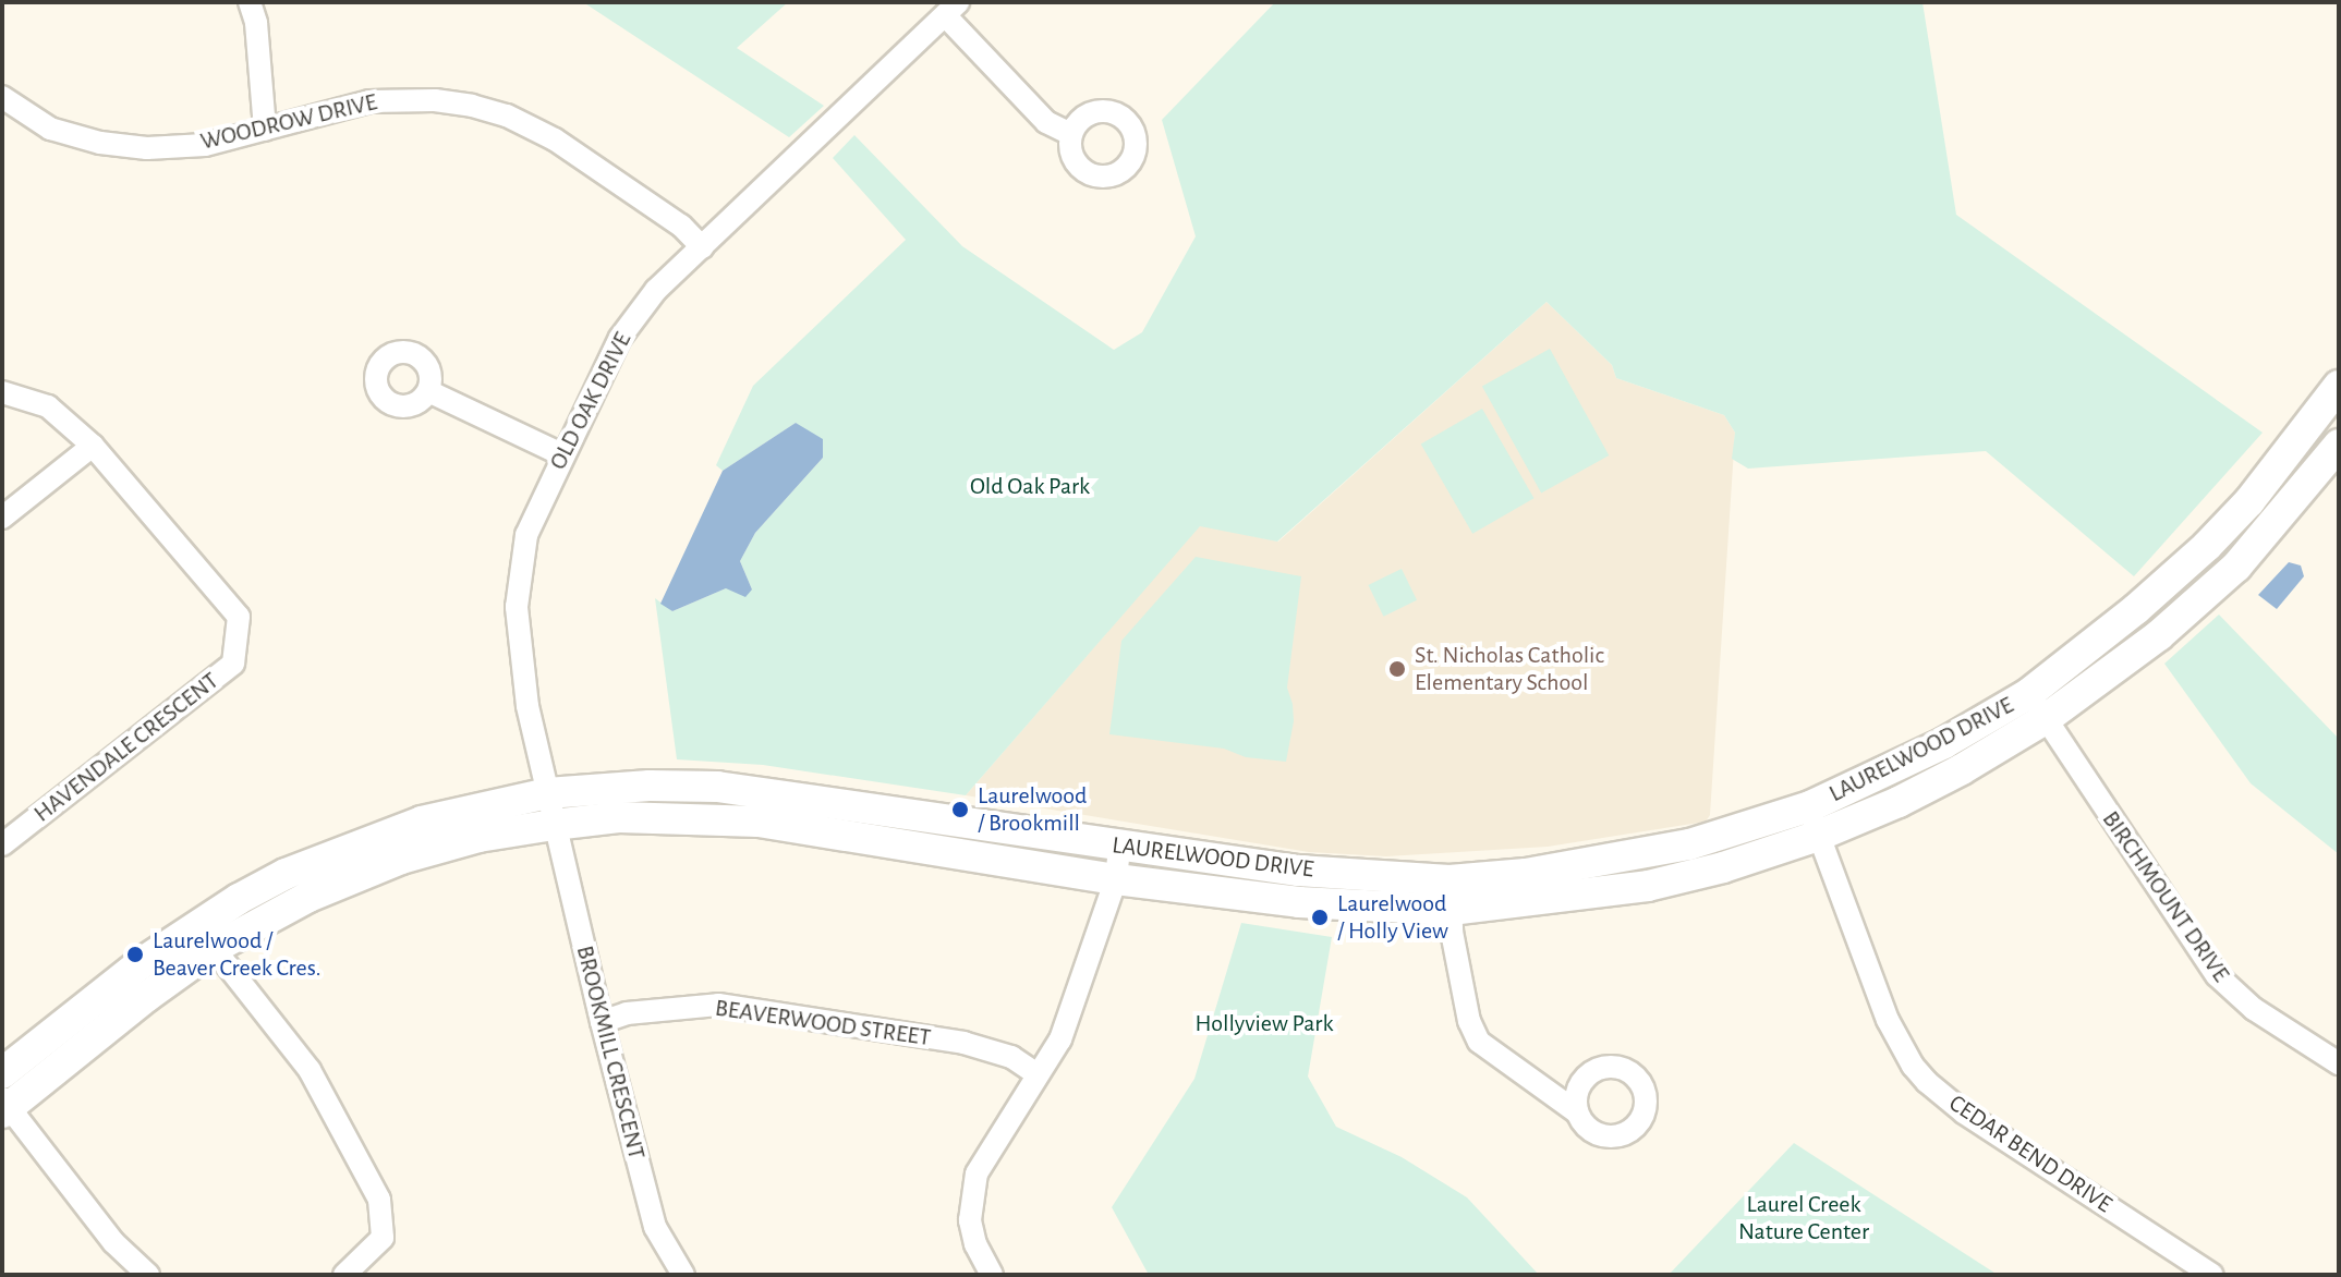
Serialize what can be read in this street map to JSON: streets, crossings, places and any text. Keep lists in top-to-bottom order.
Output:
{
  "streets": {
    "street": [
      "WOODROW DRIVE",
      "OLD OAK DRIVE",
      "HAVENDALE CRESCENT",
      "LAURELWOOD DRIVE",
      "BIRCHMOUNT DRIVE",
      "BEAVERWOOD STREET",
      "BROOKMILL CRESCENT",
      "CEDAR BEND DRIVE"
    ]
  },
  "crossings": [
    ["WOODROW DRIVE", "OLD OAK DRIVE"],
    ["OLD OAK DRIVE", "LAURELWOOD DRIVE"],
    ["OLD OAK DRIVE", "BROOKMILL CRESCENT"],
    ["LAURELWOOD DRIVE", "BIRCHMOUNT DRIVE"],
    ["LAURELWOOD DRIVE", "BROOKMILL CRESCENT"],
    ["LAURELWOOD DRIVE", "CEDAR BEND DRIVE"],
    ["BEAVERWOOD STREET", "BROOKMILL CRESCENT"]
  ],
  "parks": ["Old Oak Park", "Hollyview Park", "Laurel Creek Nature Center"],
  "places": [
    "St. Nicholas Catholic Elementary School",
    "Laurelwood / Brookmill",
    "Laurelwood / Holly View",
    "Laurelwood / Beaver Creek Cres."
  ]
}
